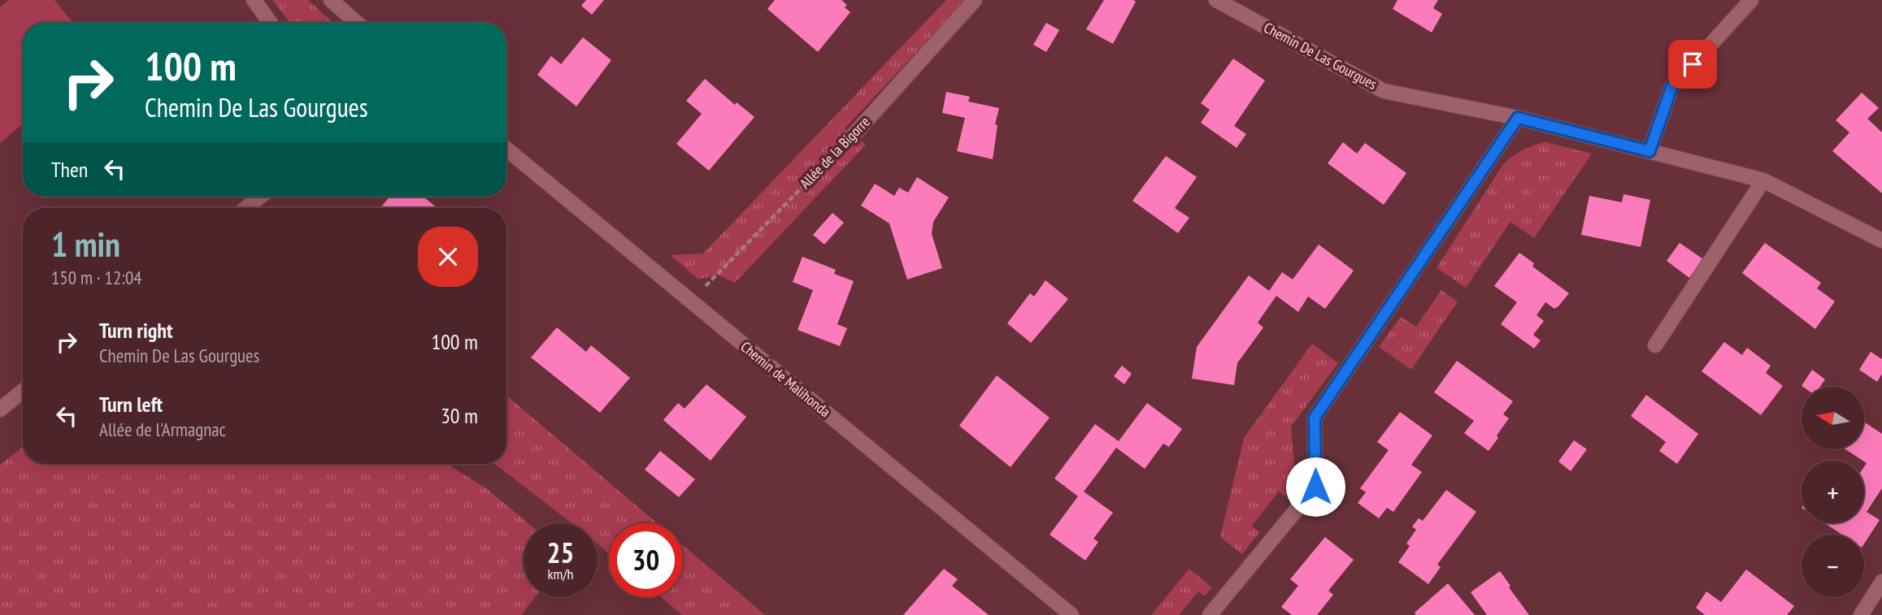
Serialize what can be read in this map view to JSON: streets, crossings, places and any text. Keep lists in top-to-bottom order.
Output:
{
  "streets": {
    "street": ["Chemin De Las Gourgues", "Allée de la Bigorre", "Chemin de Malihonda"]
  },
  "crossings": [
    ["Allée de la Bigorre", "Chemin de Malihonda"]
  ],
  "north": "left",
  "page": {
    "turn": ["100 m", "Chemin De Las Gourgues"],
    "then": "Then",
    "heading": ["1 min", "150 m · 12:04"],
    "list": [
      {
        "name": "Turn right",
        "note": "Chemin De Las Gourgues",
        "value": "100 m"
      },
      {
        "name": "Turn left",
        "note": "Allée de l'Armagnac",
        "value": "30 m"
      }
    ],
    "map_buttons": ["+", "−"],
    "speed": "25 km/h",
    "limit": "30"
  }
}
